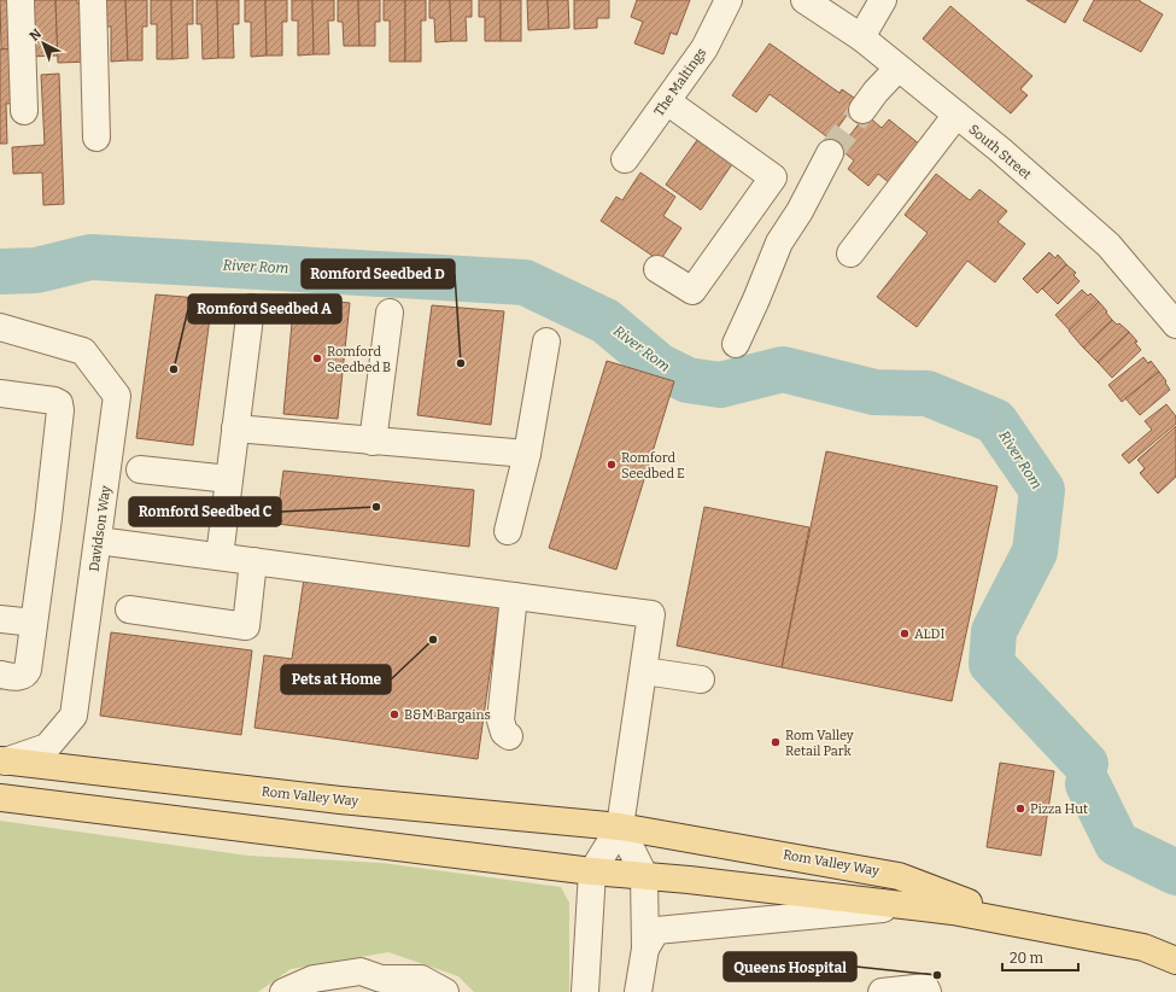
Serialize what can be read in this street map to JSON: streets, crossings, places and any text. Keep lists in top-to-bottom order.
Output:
{
  "streets": {
    "main road": ["Rom Valley Way"],
    "street": ["The Maltings", "South Street", "Davidson Way"]
  },
  "crossings": [
    ["Davidson Way", "Rom Valley Way"]
  ],
  "water": ["River Rom"],
  "places": [
    "Romford Seedbed B",
    "Romford Seedbed D",
    "Romford Seedbed A",
    "Romford Seedbed E",
    "Romford Seedbed C",
    "ALDI",
    "Pets at Home",
    "B&M Bargains",
    "Rom Valley Retail Park",
    "Pizza Hut",
    "Queens Hospital"
  ],
  "scale_bar": "20 m",
  "north": "top left"
}
